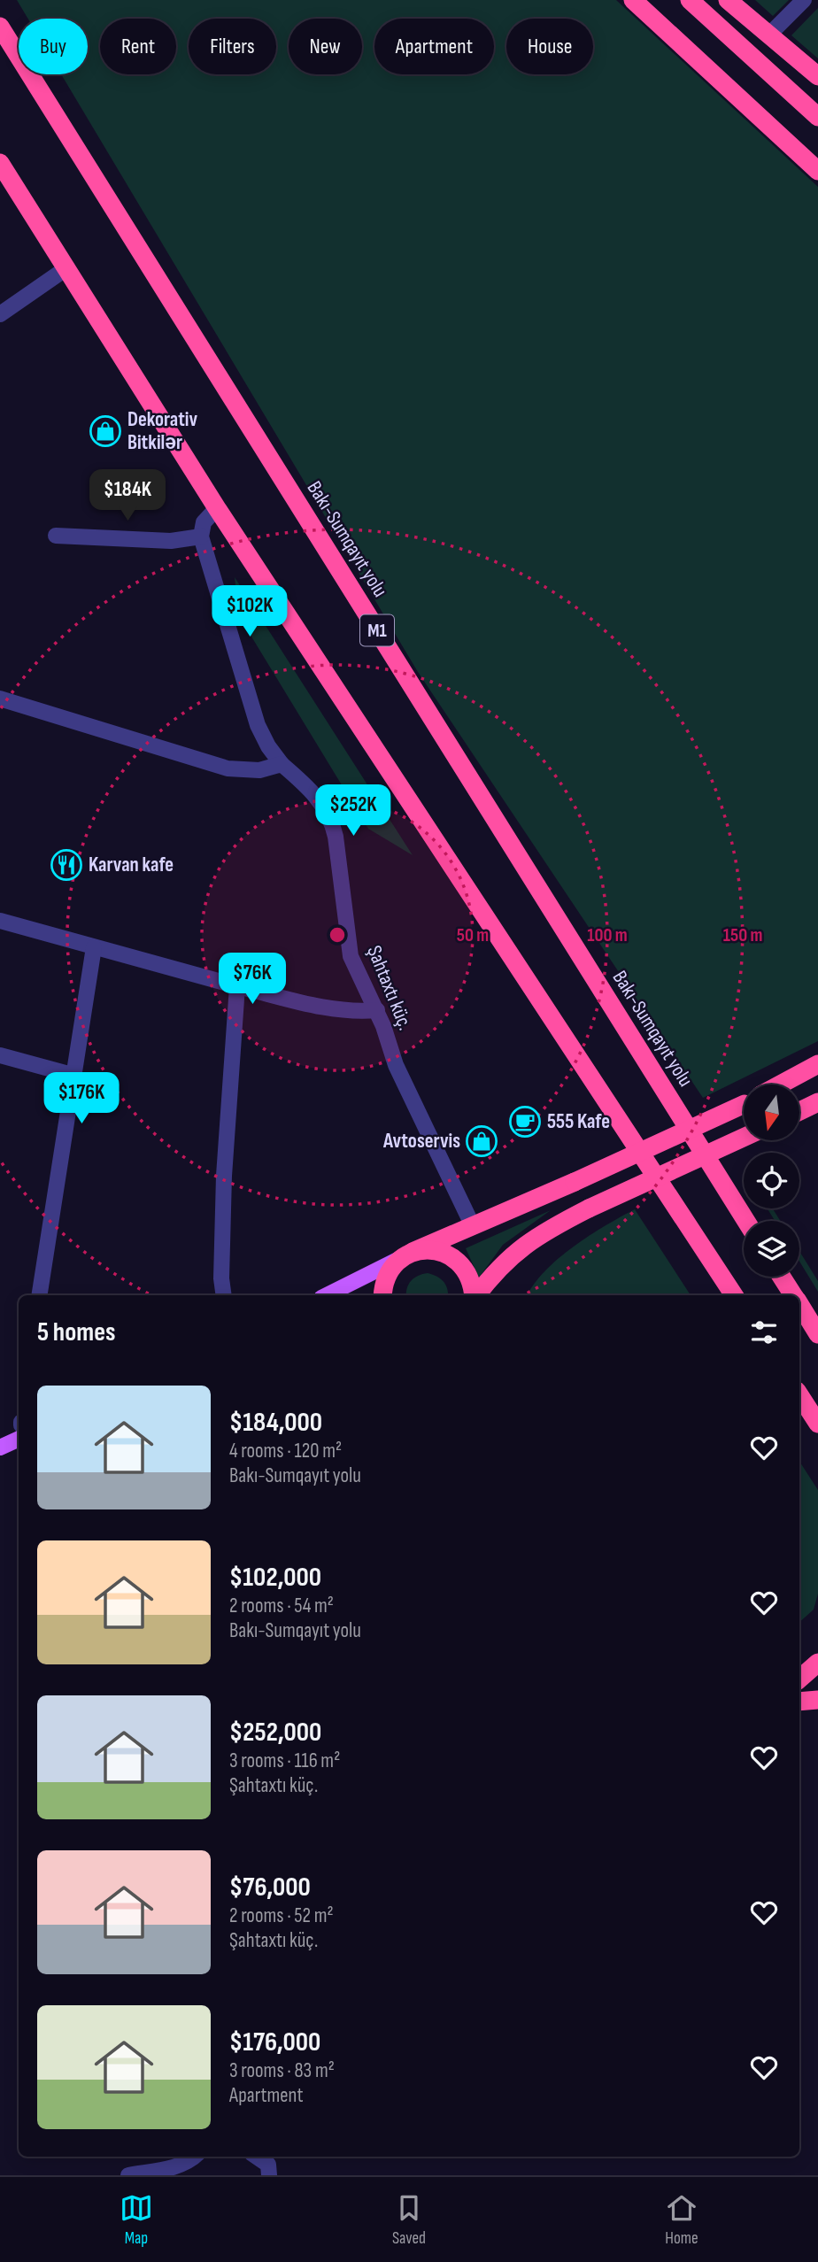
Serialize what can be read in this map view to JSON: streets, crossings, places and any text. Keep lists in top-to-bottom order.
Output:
{
  "streets": {
    "highway": ["Bakı-Sumqayıt yolu", "M1"],
    "street": ["Şahtaxtı küç."]
  },
  "places": {
    "shop": ["Dekorativ Bitkilər", "Avtoservis"],
    "restaurant": ["Karvan kafe"],
    "cafe": ["555 Kafe"]
  },
  "north": "bottom",
  "page": {
    "chip": [
      "Buy",
      "Rent",
      "Filters",
      "New",
      "Apartment",
      "House"
    ],
    "price": [
      "$184K",
      "$102K",
      "$252K",
      "$76K",
      "$176K"
    ],
    "heading": "5 homes",
    "list": [
      {
        "name": "$184,000",
        "note": "4 rooms · 120 m² · Bakı-Sumqayıt yolu"
      },
      {
        "name": "$102,000",
        "note": "2 rooms · 54 m² · Bakı-Sumqayıt yolu"
      },
      {
        "name": "$252,000",
        "note": "3 rooms · 116 m² · Şahtaxtı küç."
      },
      {
        "name": "$76,000",
        "note": "2 rooms · 52 m² · Şahtaxtı küç."
      },
      {
        "name": "$176,000",
        "note": "3 rooms · 83 m² · Apartment"
      }
    ],
    "tabs": ["Map", "Saved", "Home"]
  },
  "rings": ["50 m", "100 m", "150 m"]
}
